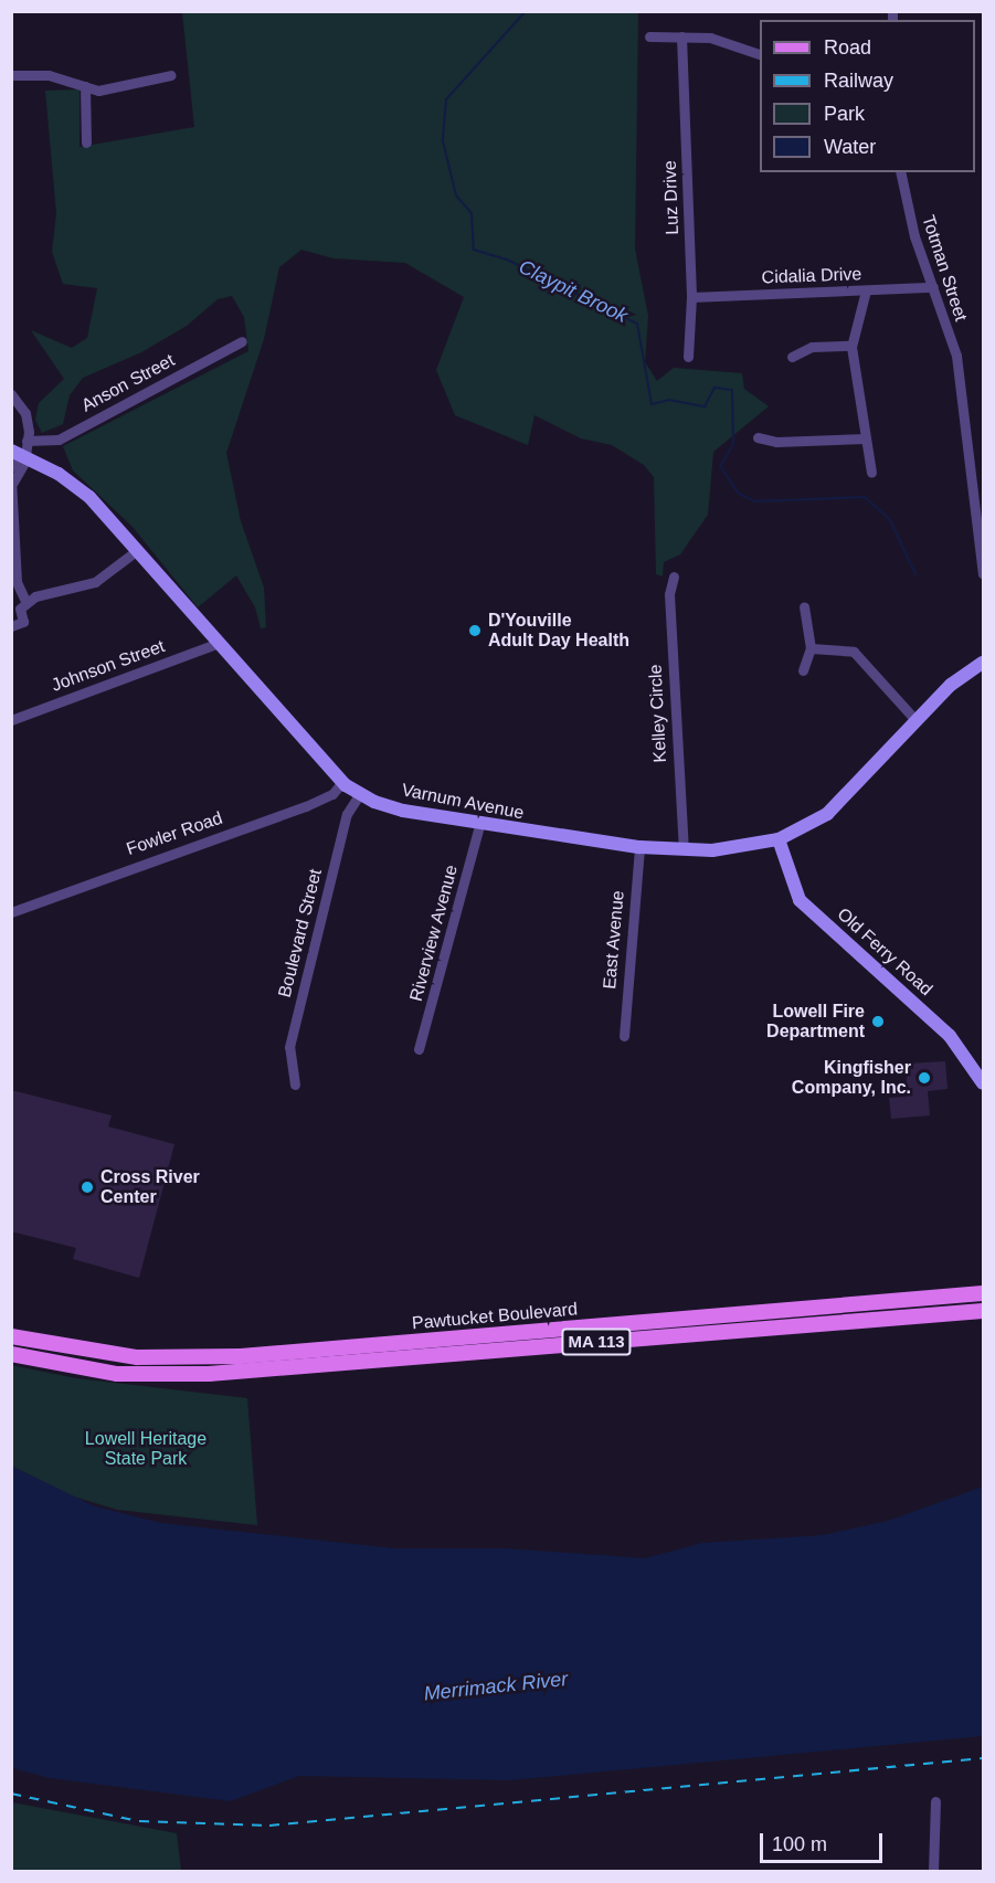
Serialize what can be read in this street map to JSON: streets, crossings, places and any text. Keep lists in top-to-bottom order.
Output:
{
  "streets": {
    "main road": [
      "Varnum Avenue",
      "Old Ferry Road",
      "Pawtucket Boulevard",
      "MA 113"
    ],
    "street": [
      "Luz Drive",
      "Totman Street",
      "Cidalia Drive",
      "Anson Street",
      "Johnson Street",
      "Kelley Circle",
      "Fowler Road",
      "Boulevard Street",
      "Riverview Avenue",
      "East Avenue"
    ]
  },
  "crossings": [
    ["Luz Drive", "Cidalia Drive"],
    ["Totman Street", "Cidalia Drive"],
    ["Johnson Street", "Varnum Avenue"],
    ["Kelley Circle", "Varnum Avenue"],
    ["Varnum Avenue", "Fowler Road"],
    ["Varnum Avenue", "Boulevard Street"],
    ["Varnum Avenue", "Riverview Avenue"],
    ["Varnum Avenue", "East Avenue"],
    ["Varnum Avenue", "Old Ferry Road"]
  ],
  "water": ["Claypit Brook", "Merrimack River"],
  "parks": ["Lowell Heritage State Park"],
  "places": [
    "D'Youville Adult Day Health",
    "Lowell Fire Department",
    "Kingfisher Company, Inc.",
    "Cross River Center"
  ],
  "legend": [
    "Road",
    "Railway",
    "Park",
    "Water"
  ],
  "scale_bar": "100 m"
}
